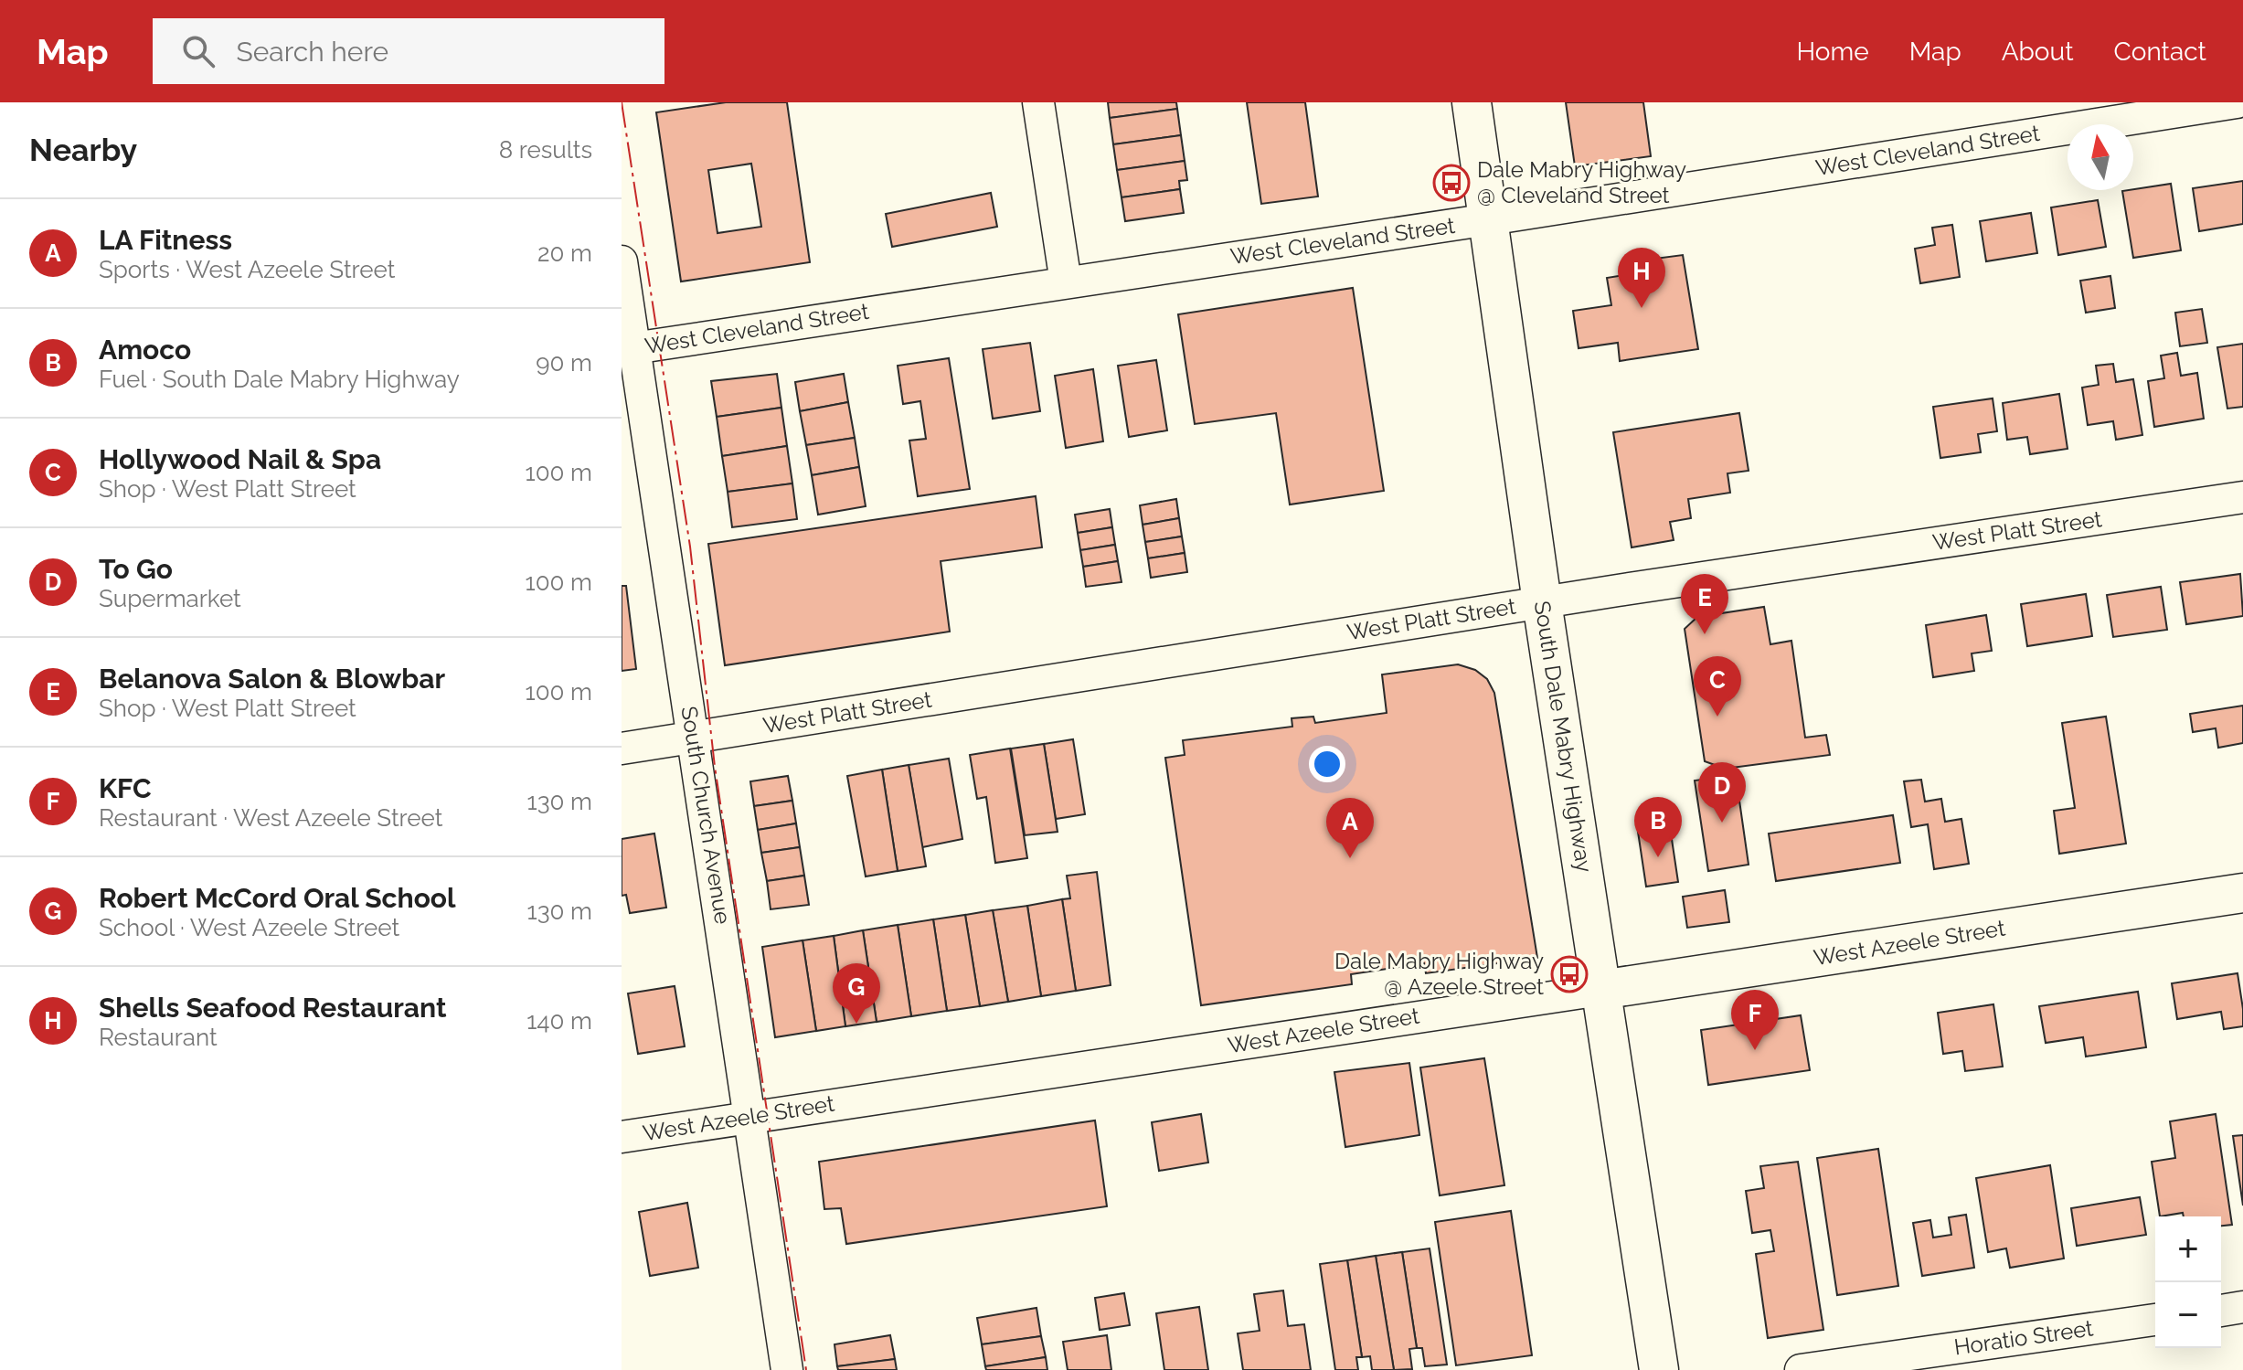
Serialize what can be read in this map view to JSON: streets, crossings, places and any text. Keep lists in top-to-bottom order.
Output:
{
  "streets": {
    "main road": ["South Dale Mabry Highway", "West Azeele Street"],
    "street": [
      "West Cleveland Street",
      "West Platt Street",
      "South Church Avenue",
      "Horatio Street"
    ]
  },
  "crossings": [
    ["West Cleveland Street", "South Dale Mabry Highway"],
    ["West Cleveland Street", "South Church Avenue"],
    ["West Platt Street", "South Dale Mabry Highway"],
    ["West Platt Street", "South Church Avenue"],
    ["South Dale Mabry Highway", "West Azeele Street"],
    ["South Church Avenue", "West Azeele Street"]
  ],
  "places": {
    "bus stop": ["Dale Mabry Highway @ Cleveland Street", "Dale Mabry Highway @ Azeele Street"]
  },
  "north": "top",
  "page": {
    "header": "Map",
    "search": "Search here",
    "nav": [
      "Home",
      "Map",
      "About",
      "Contact"
    ],
    "heading": ["Nearby", "8 results"],
    "list": [
      {
        "mark": "A",
        "name": "LA Fitness",
        "note": "Sports · West Azeele Street",
        "value": "20 m"
      },
      {
        "mark": "B",
        "name": "Amoco",
        "note": "Fuel · South Dale Mabry Highway",
        "value": "90 m"
      },
      {
        "mark": "C",
        "name": "Hollywood Nail & Spa",
        "note": "Shop · West Platt Street",
        "value": "100 m"
      },
      {
        "mark": "D",
        "name": "To Go",
        "note": "Supermarket",
        "value": "100 m"
      },
      {
        "mark": "E",
        "name": "Belanova Salon & Blowbar",
        "note": "Shop · West Platt Street",
        "value": "100 m"
      },
      {
        "mark": "F",
        "name": "KFC",
        "note": "Restaurant · West Azeele Street",
        "value": "130 m"
      },
      {
        "mark": "G",
        "name": "Robert McCord Oral School",
        "note": "School · West Azeele Street",
        "value": "130 m"
      },
      {
        "mark": "H",
        "name": "Shells Seafood Restaurant",
        "note": "Restaurant",
        "value": "140 m"
      }
    ],
    "pins": [
      "H",
      "E",
      "C",
      "D",
      "B",
      "A",
      "G",
      "F"
    ],
    "map_buttons": ["+", "−"]
  }
}
